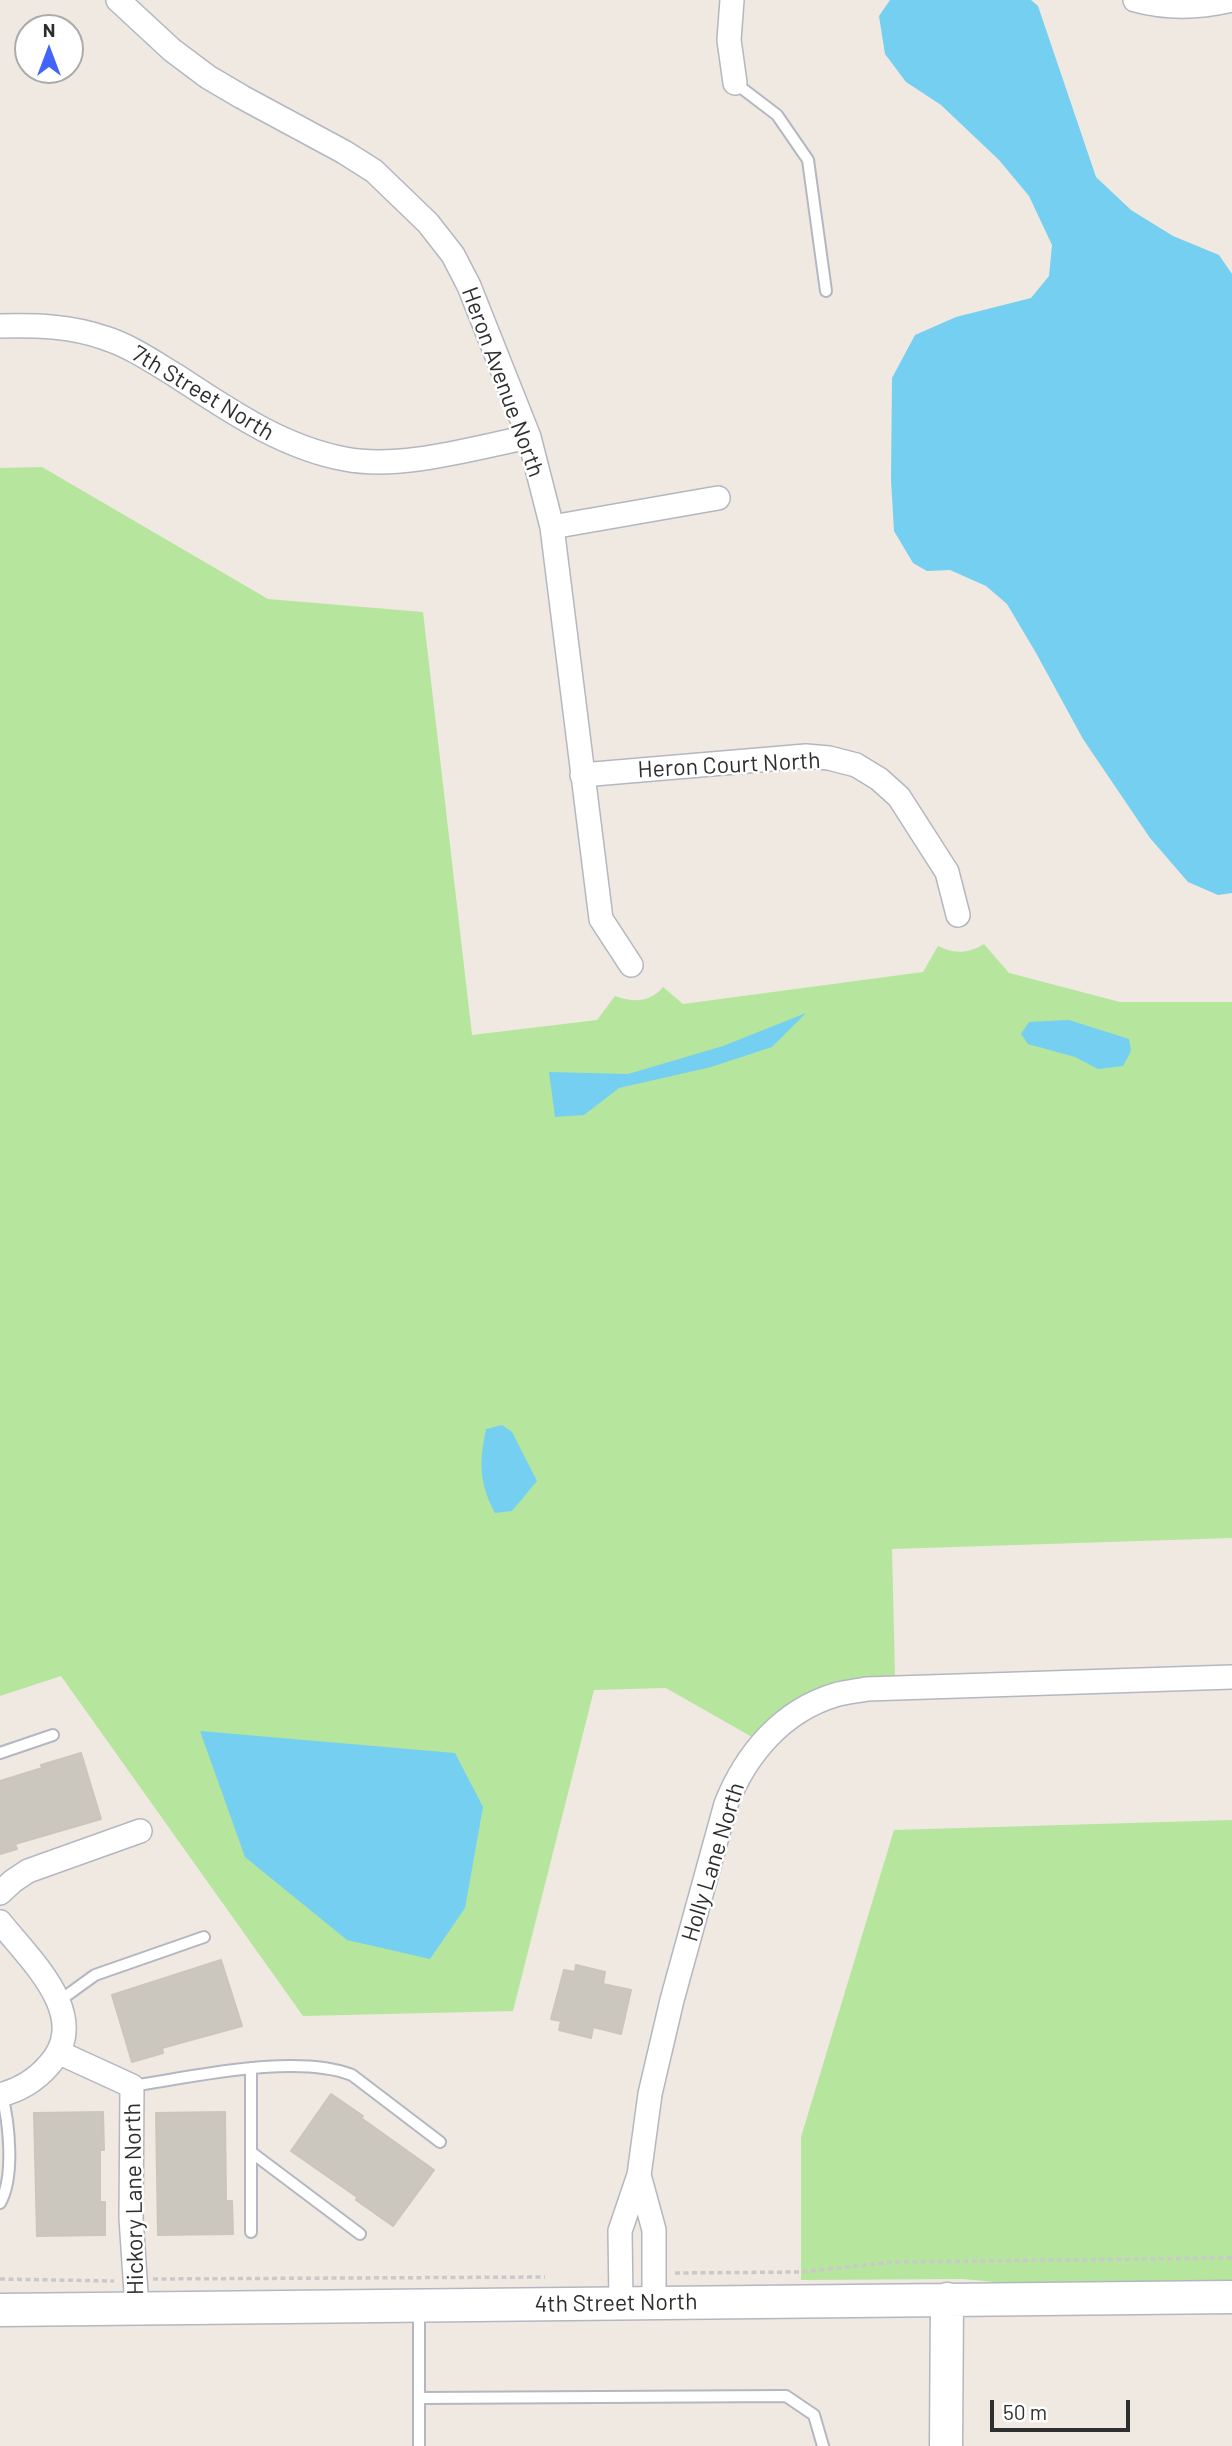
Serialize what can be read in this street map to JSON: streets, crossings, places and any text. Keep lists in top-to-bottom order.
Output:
{
  "streets": {
    "street": [
      "Heron Avenue North",
      "7th Street North",
      "Heron Court North",
      "Holly Lane North",
      "Hickory Lane North",
      "4th Street North"
    ]
  },
  "crossings": [
    ["Heron Avenue North", "7th Street North"],
    ["Heron Avenue North", "Heron Court North"],
    ["Holly Lane North", "4th Street North"],
    ["Hickory Lane North", "4th Street North"]
  ],
  "scale_bar": "50 m",
  "north": "top"
}
